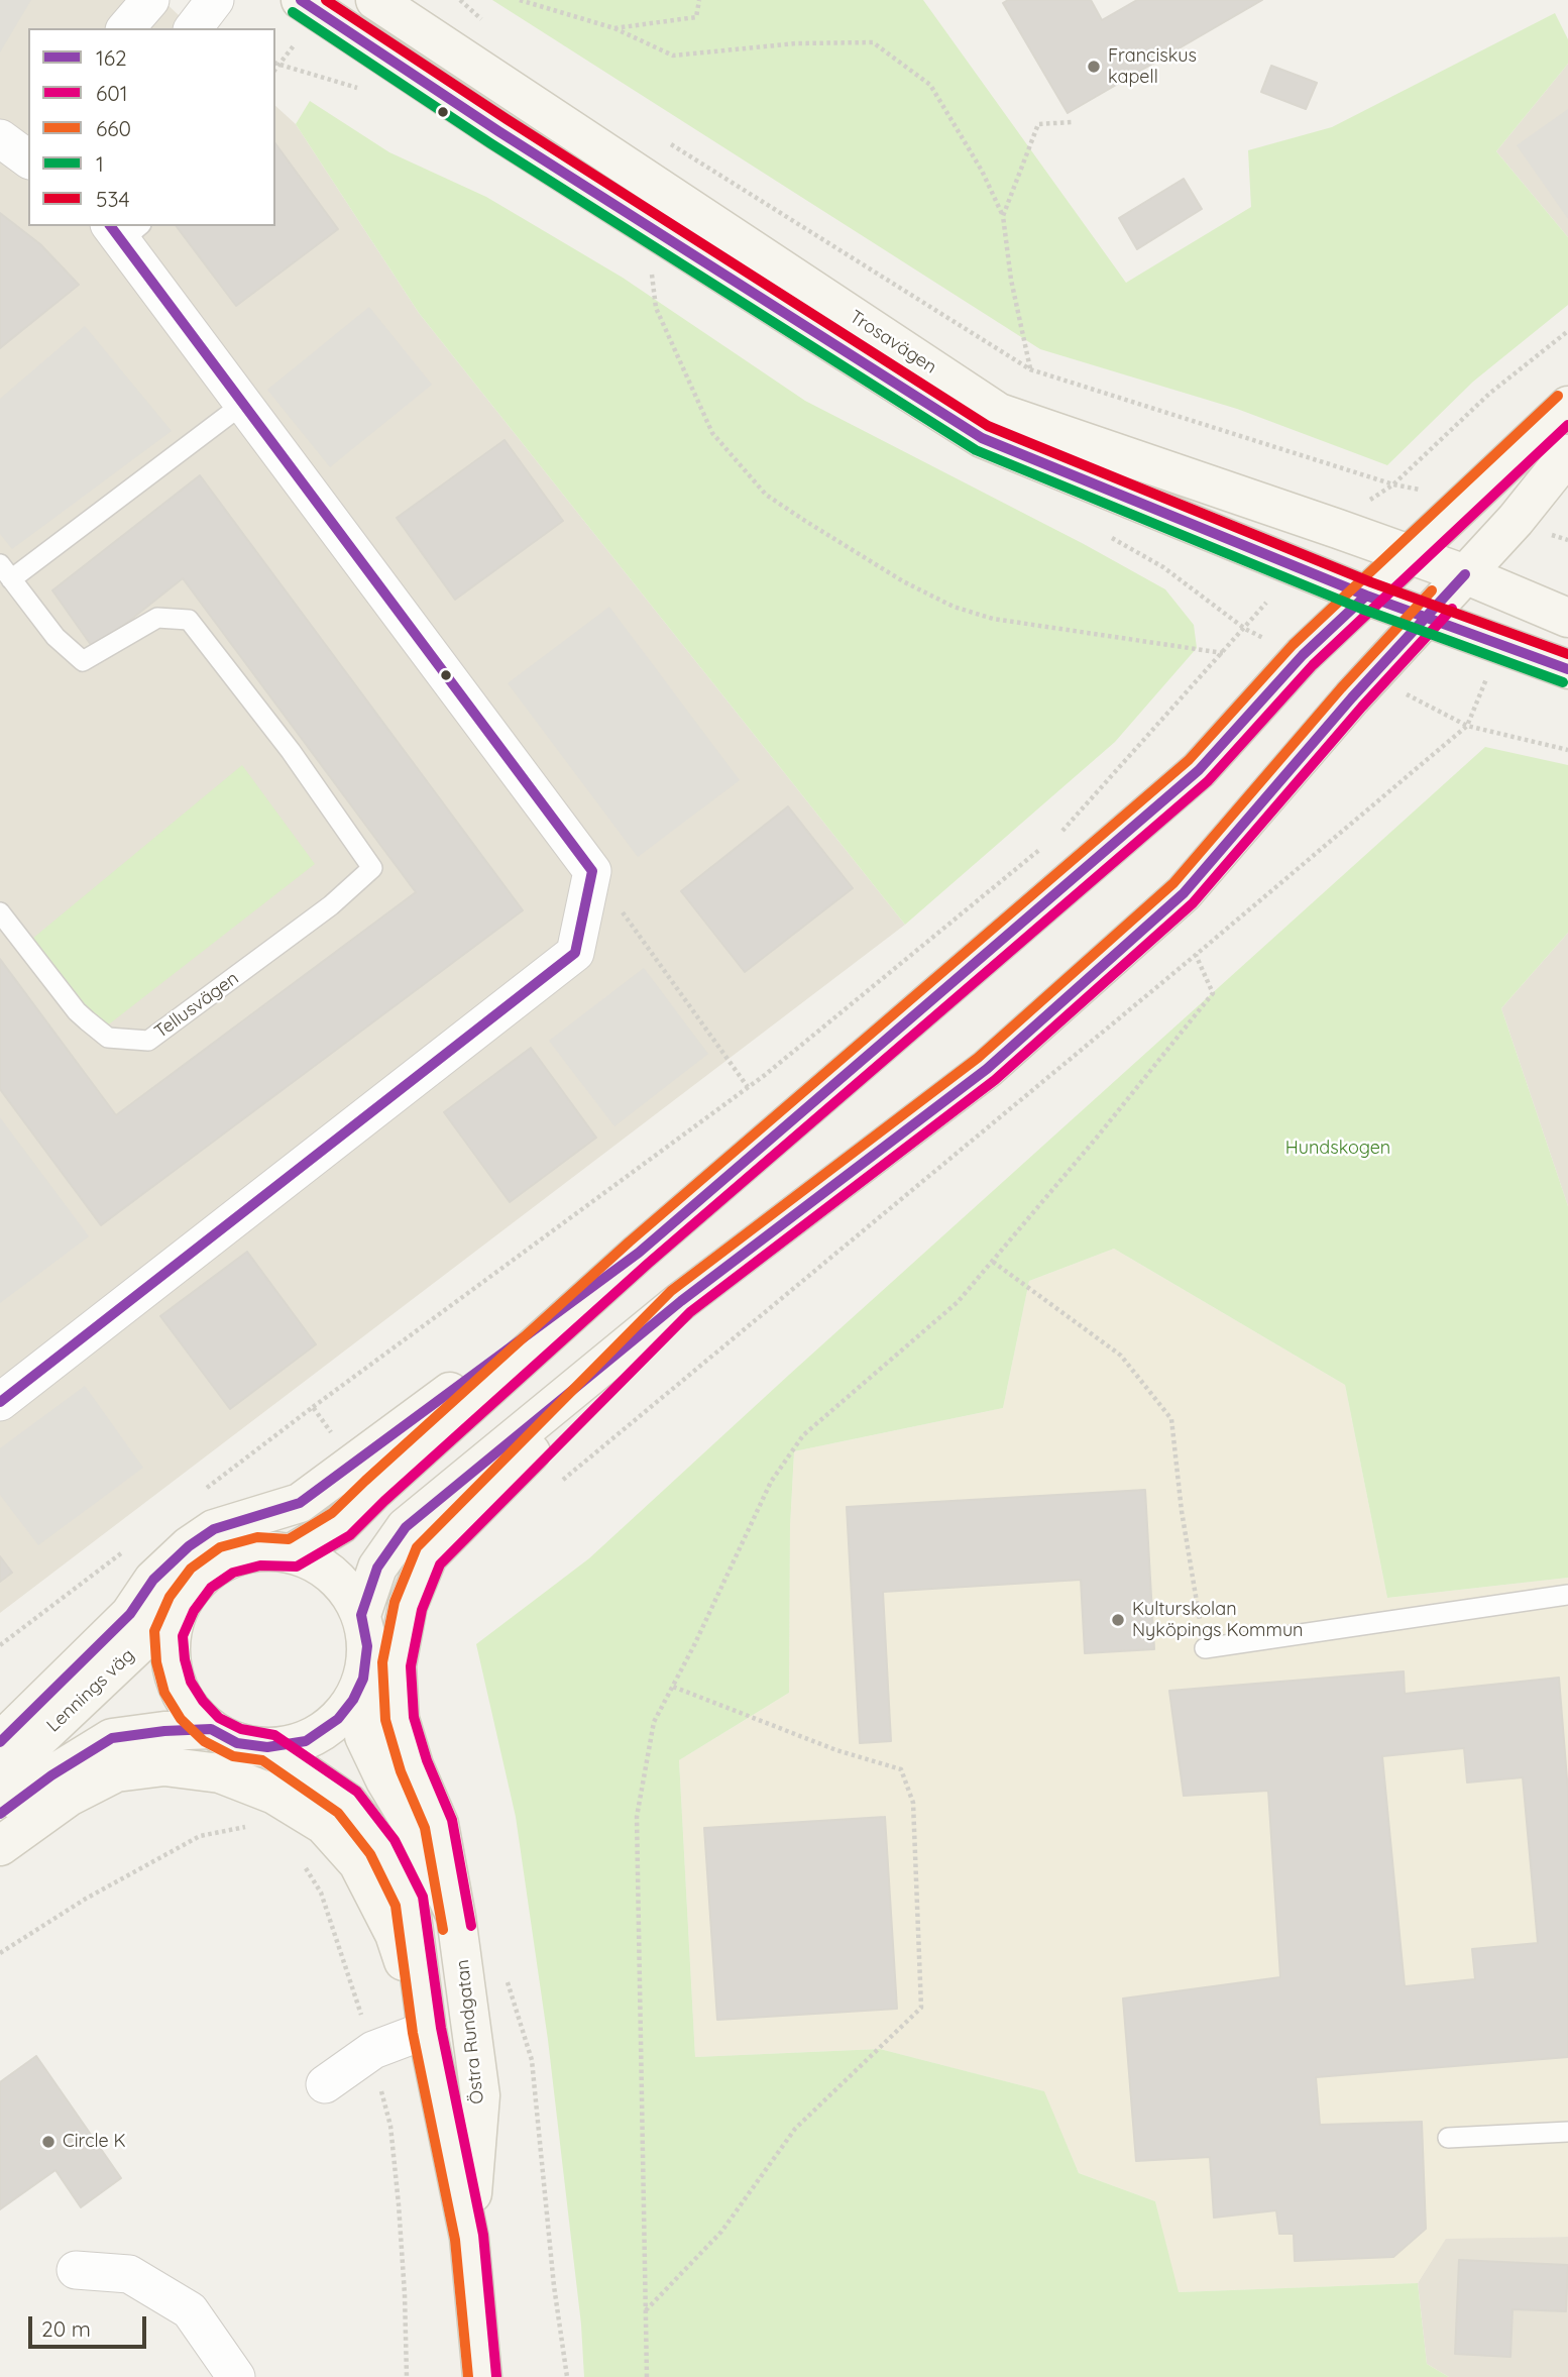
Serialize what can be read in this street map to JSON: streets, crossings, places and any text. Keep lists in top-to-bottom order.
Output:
{
  "streets": {
    "main road": ["Trosavägen", "Lennings väg", "Östra Rundgatan"],
    "lane": ["Tellusvägen"]
  },
  "crossings": [
    ["Trosavägen", "Lennings väg"],
    ["Lennings väg", "Östra Rundgatan"]
  ],
  "parks": ["Hundskogen"],
  "places": ["Franciskus kapell", "Kulturskolan Nyköpings Kommun", "Circle K"],
  "lines": [
    "transit line 162",
    "transit line 534",
    "transit line 1",
    "transit line 660",
    "transit line 601"
  ],
  "legend": [
    "162",
    "601",
    "660",
    "1",
    "534"
  ],
  "scale_bar": "20 m"
}
